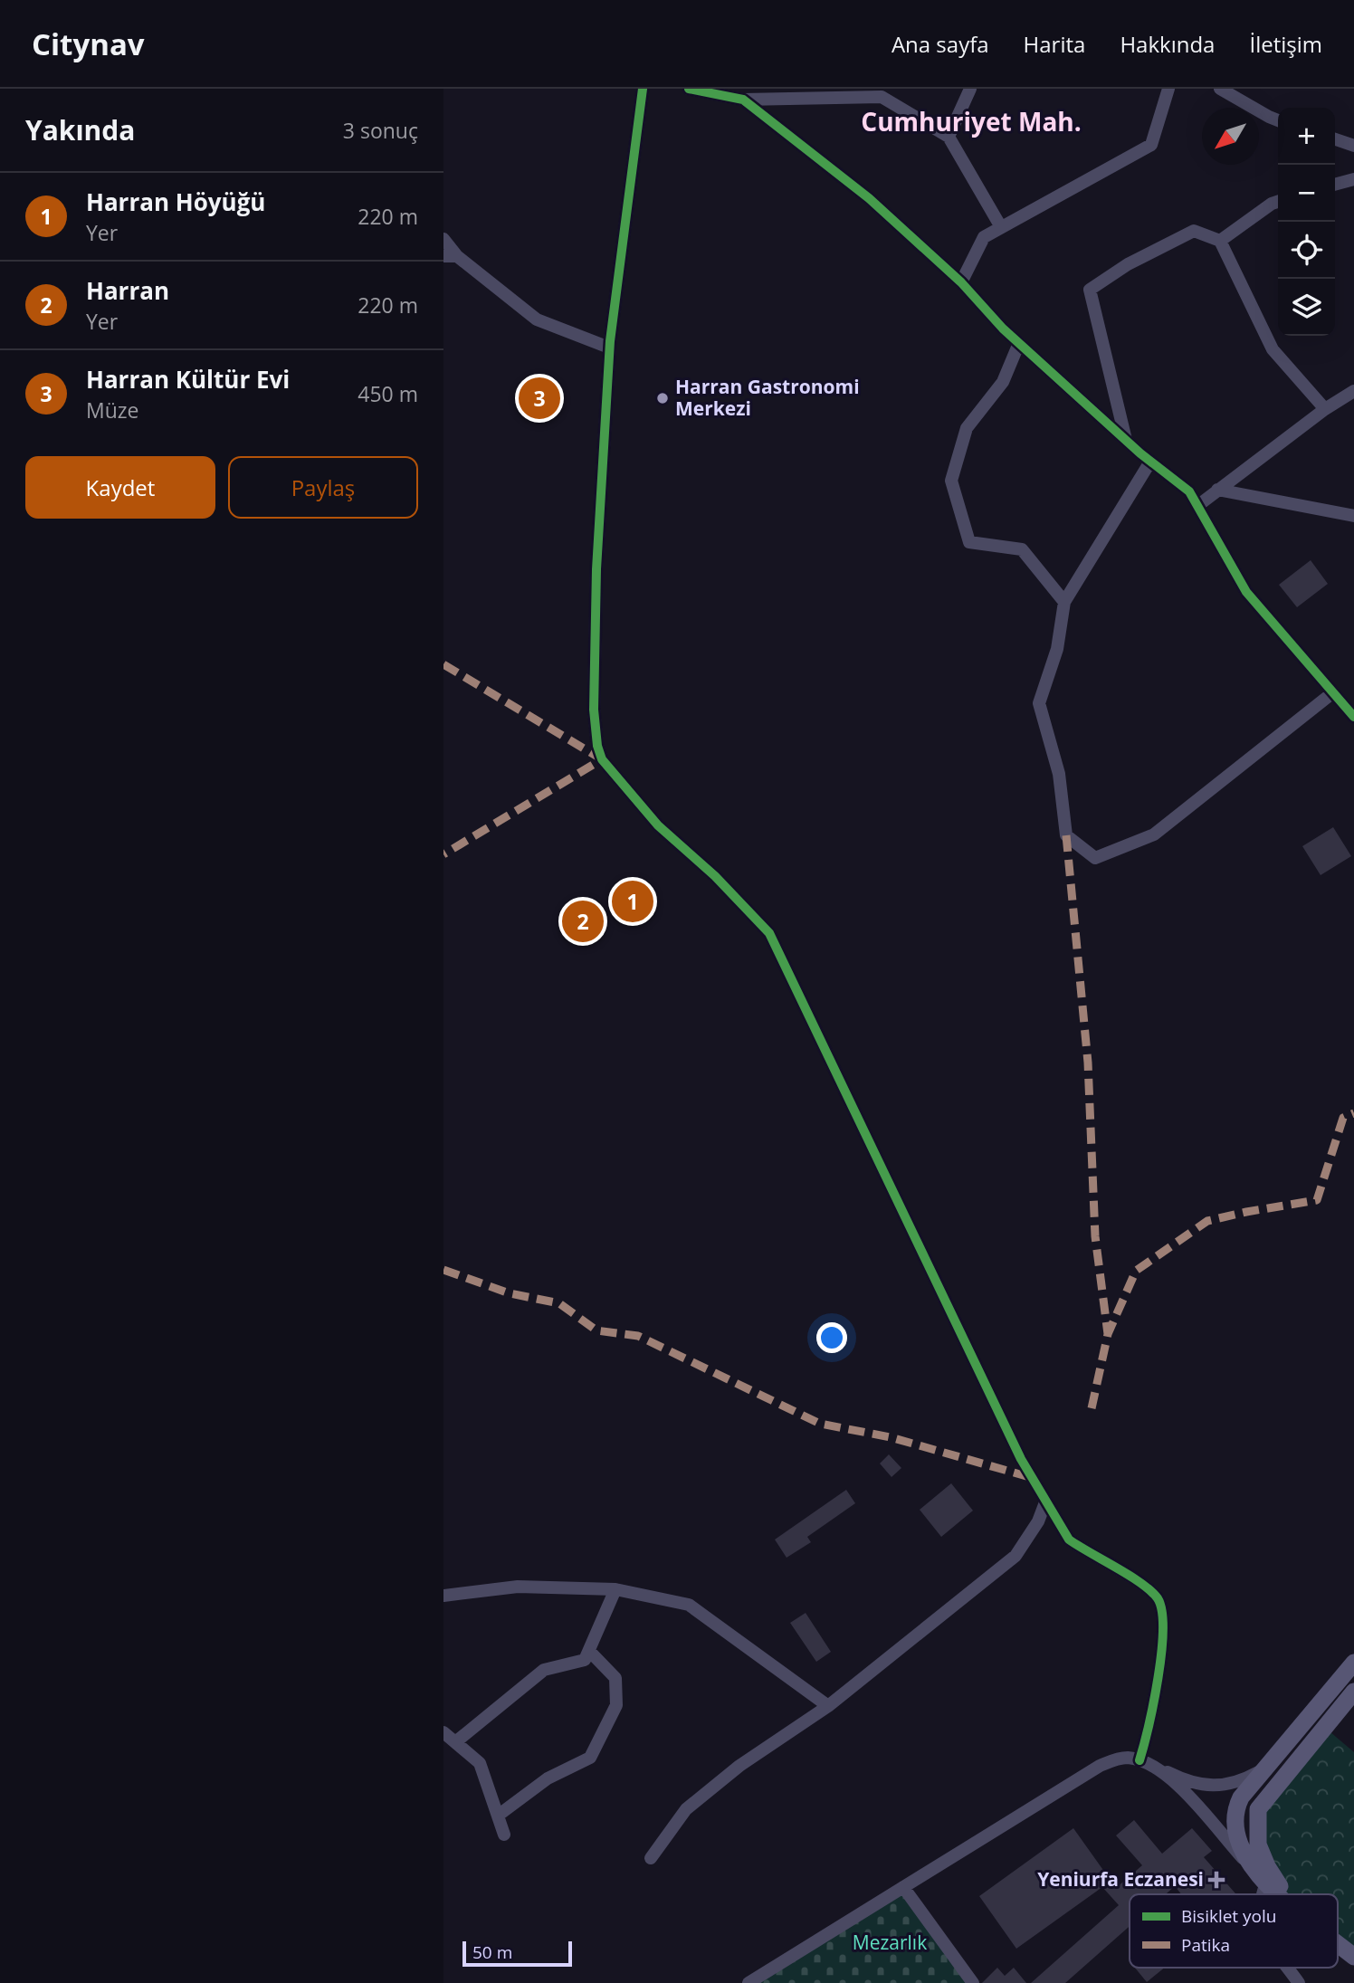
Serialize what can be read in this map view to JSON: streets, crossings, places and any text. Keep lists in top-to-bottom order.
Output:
{
  "districts": ["Cumhuriyet Mah."],
  "parks": ["Mezarlık"],
  "places": {
    "other": ["Harran Gastronomi Merkezi"],
    "health": ["Yeniurfa Eczanesi"]
  },
  "legend": ["Bisiklet yolu", "Patika"],
  "scale_bar": "50 m",
  "north": "bottom left",
  "page": {
    "header": "Citynav",
    "nav": [
      "Ana sayfa",
      "Harita",
      "Hakkında",
      "İletişim"
    ],
    "heading": ["Yakında", "3 sonuç"],
    "map_buttons": ["+", "−"],
    "list": [
      {
        "mark": "1",
        "name": "Harran Höyüğü",
        "note": "Yer",
        "value": "220 m"
      },
      {
        "mark": "2",
        "name": "Harran",
        "note": "Yer",
        "value": "220 m"
      },
      {
        "mark": "3",
        "name": "Harran Kültür Evi",
        "note": "Müze",
        "value": "450 m"
      }
    ],
    "pins": ["3", "1", "2"],
    "buttons": ["Kaydet", "Paylaş"],
    "scale": "50 m"
  }
}
